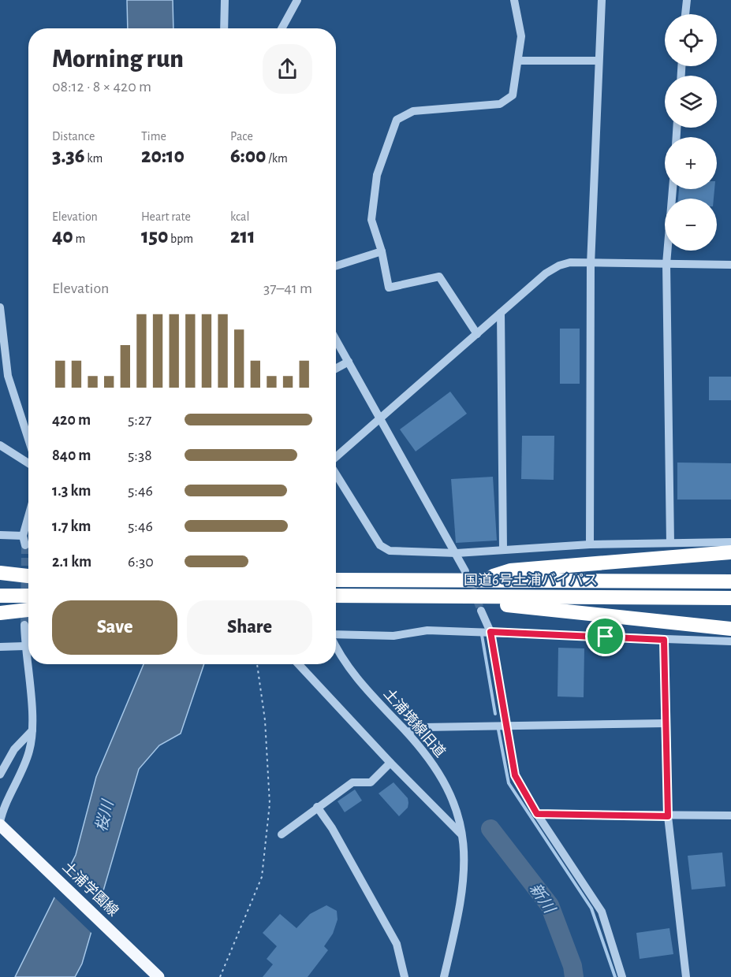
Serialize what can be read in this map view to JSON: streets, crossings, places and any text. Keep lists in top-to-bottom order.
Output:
{
  "streets": {
    "highway": ["国道6号土浦バイパス"],
    "main road": ["土浦学園線"],
    "street": ["土浦境線旧道"]
  },
  "water": ["桜川", "新川"],
  "page": {
    "map_buttons": ["+", "−"],
    "heading": ["Morning run", "08:12 · 8 × 420 m"],
    "stats": [
      ["Distance", "3.36 km"],
      ["Time", "20:10"],
      ["Pace", "6:00 /km"],
      ["Elevation", "40 m"],
      ["Heart rate", "150 bpm"],
      ["kcal", "211"]
    ],
    "chart": ["Elevation", "37–41 m"],
    "list": [
      {
        "name": "420 m",
        "note": "5:27"
      },
      {
        "name": "840 m",
        "note": "5:38"
      },
      {
        "name": "1.3 km",
        "note": "5:46"
      },
      {
        "name": "1.7 km",
        "note": "5:46"
      },
      {
        "name": "2.1 km",
        "note": "6:30"
      }
    ],
    "buttons": ["Save", "Share"]
  }
}
